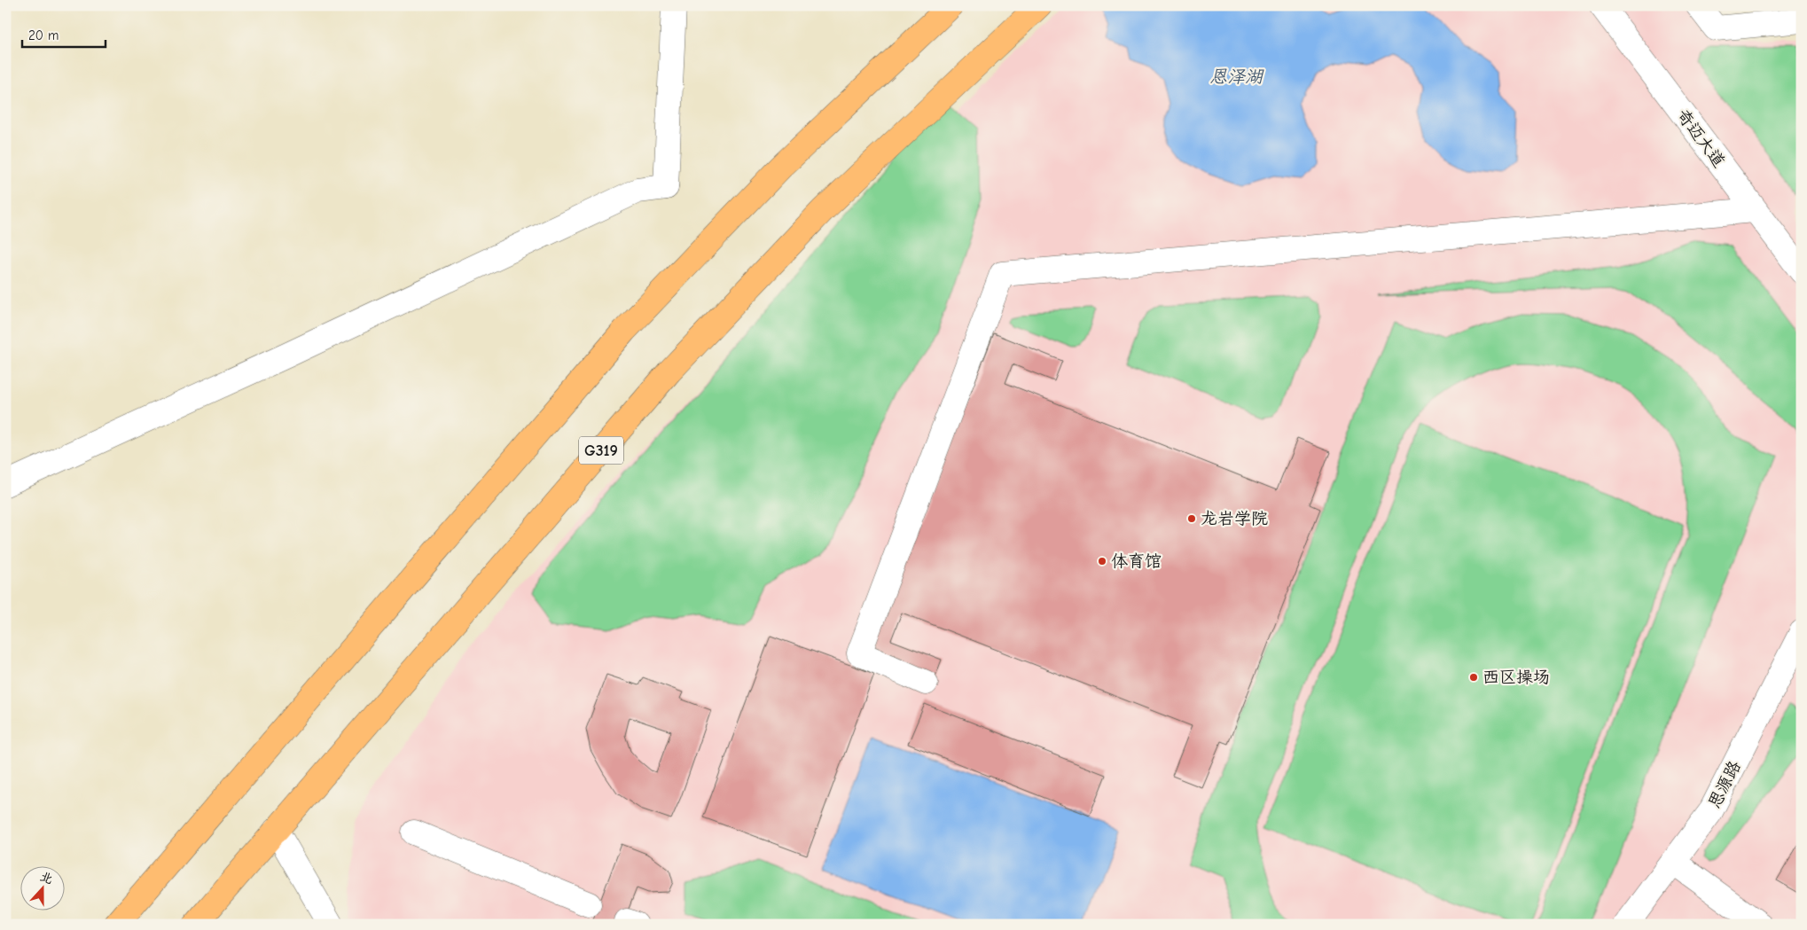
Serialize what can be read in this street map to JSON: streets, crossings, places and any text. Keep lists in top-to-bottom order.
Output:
{
  "streets": {
    "highway": ["G319"],
    "street": ["奇迈大道", "思源路"]
  },
  "water": ["恩泽湖"],
  "places": ["龙岩学院", "体育馆", "西区操场"],
  "scale_bar": "20 m",
  "north": "top"
}
